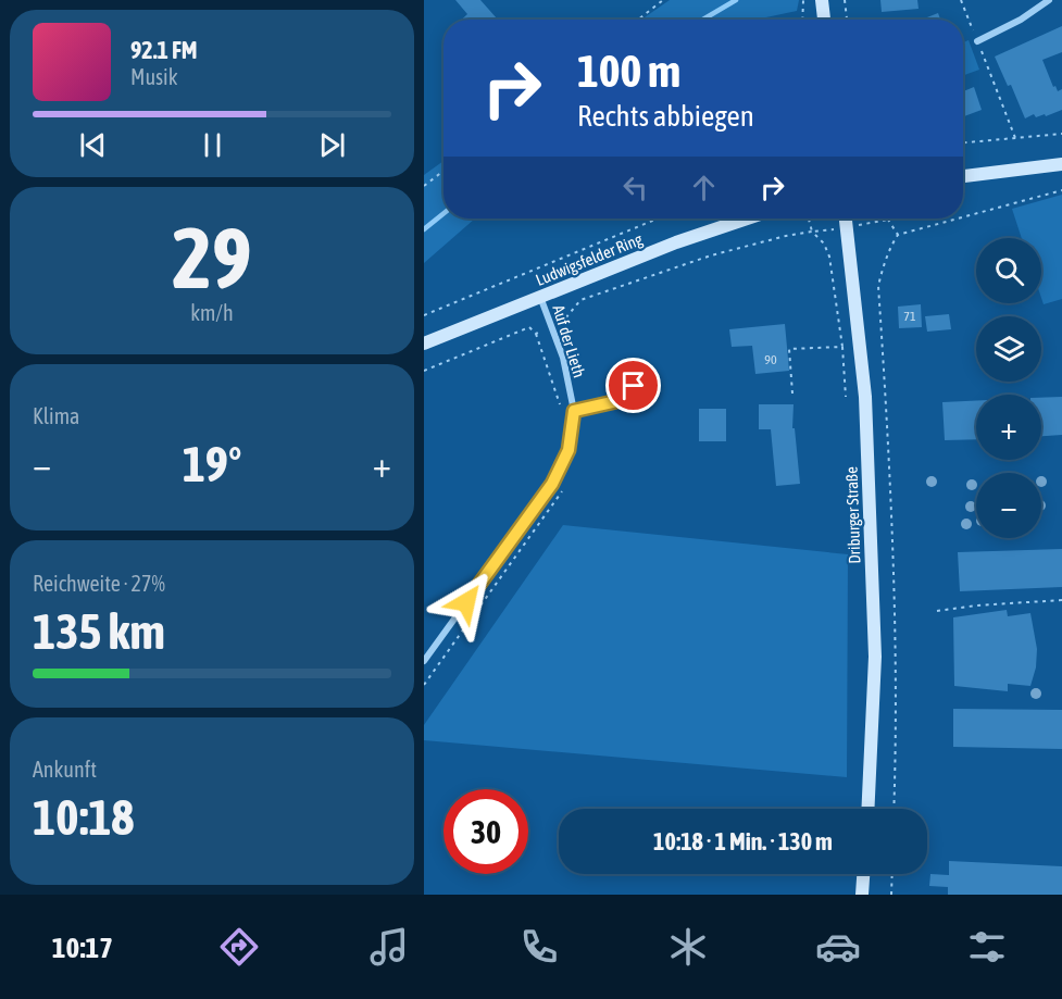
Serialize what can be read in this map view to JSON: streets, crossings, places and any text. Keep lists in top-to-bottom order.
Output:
{
  "streets": {
    "main road": ["Ludwigsfelder Ring", "Driburger Straße"],
    "street": ["Auf der Lieth"]
  },
  "crossings": [
    ["Ludwigsfelder Ring", "Auf der Lieth"]
  ],
  "house_numbers": ["71", "90"],
  "page": {
    "turn": ["100 m", "Rechts abbiegen"],
    "song": ["92.1 FM", "Musik"],
    "tile": [
      ["29", "km/h"],
      "Klima",
      ["Reichweite · 27%", "135 km"],
      ["Ankunft", "10:18"]
    ],
    "map_buttons": ["+", "−"],
    "heat": ["−", "19°", "+"],
    "limit": "30",
    "trip": "10:18 · 1 Min. · 130 m",
    "tabs": "10:17"
  }
}
